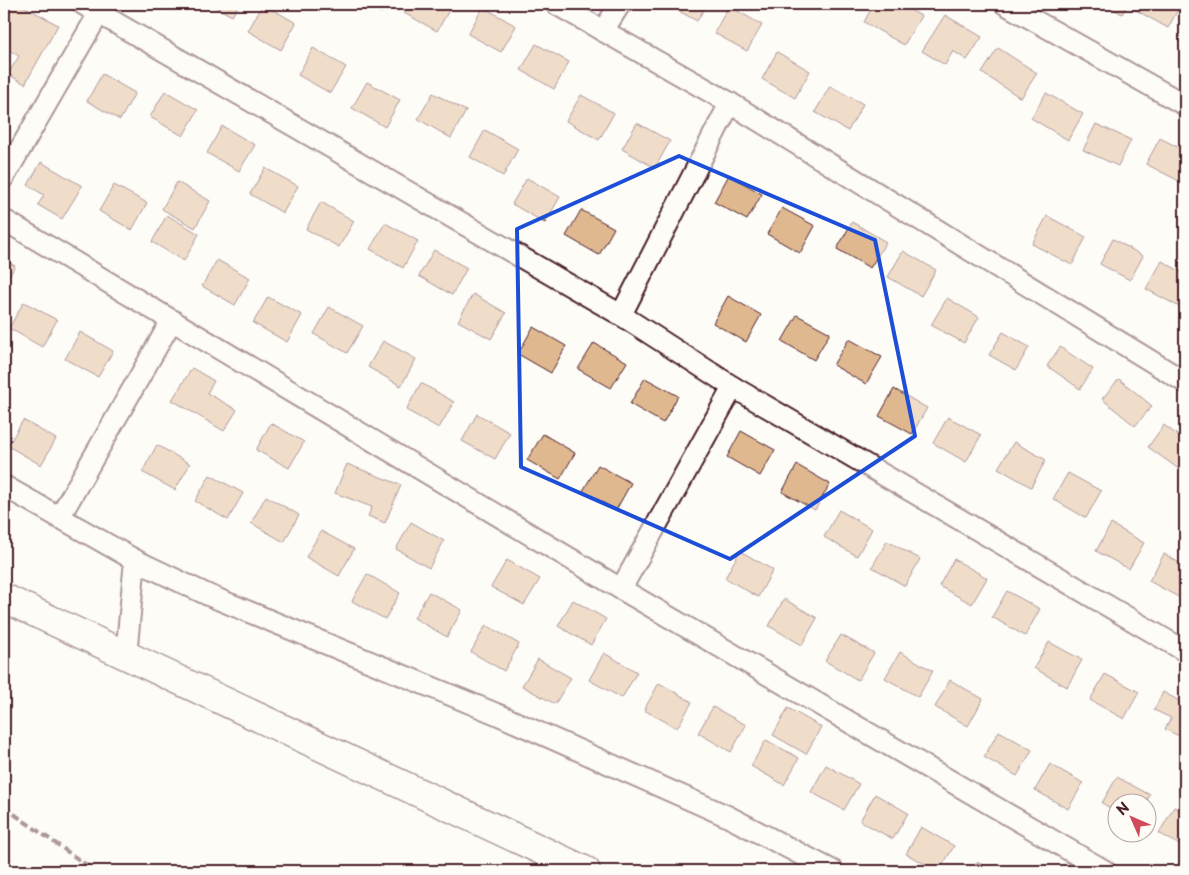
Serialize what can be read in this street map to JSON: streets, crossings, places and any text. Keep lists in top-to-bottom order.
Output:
{
  "north": "top left"
}
